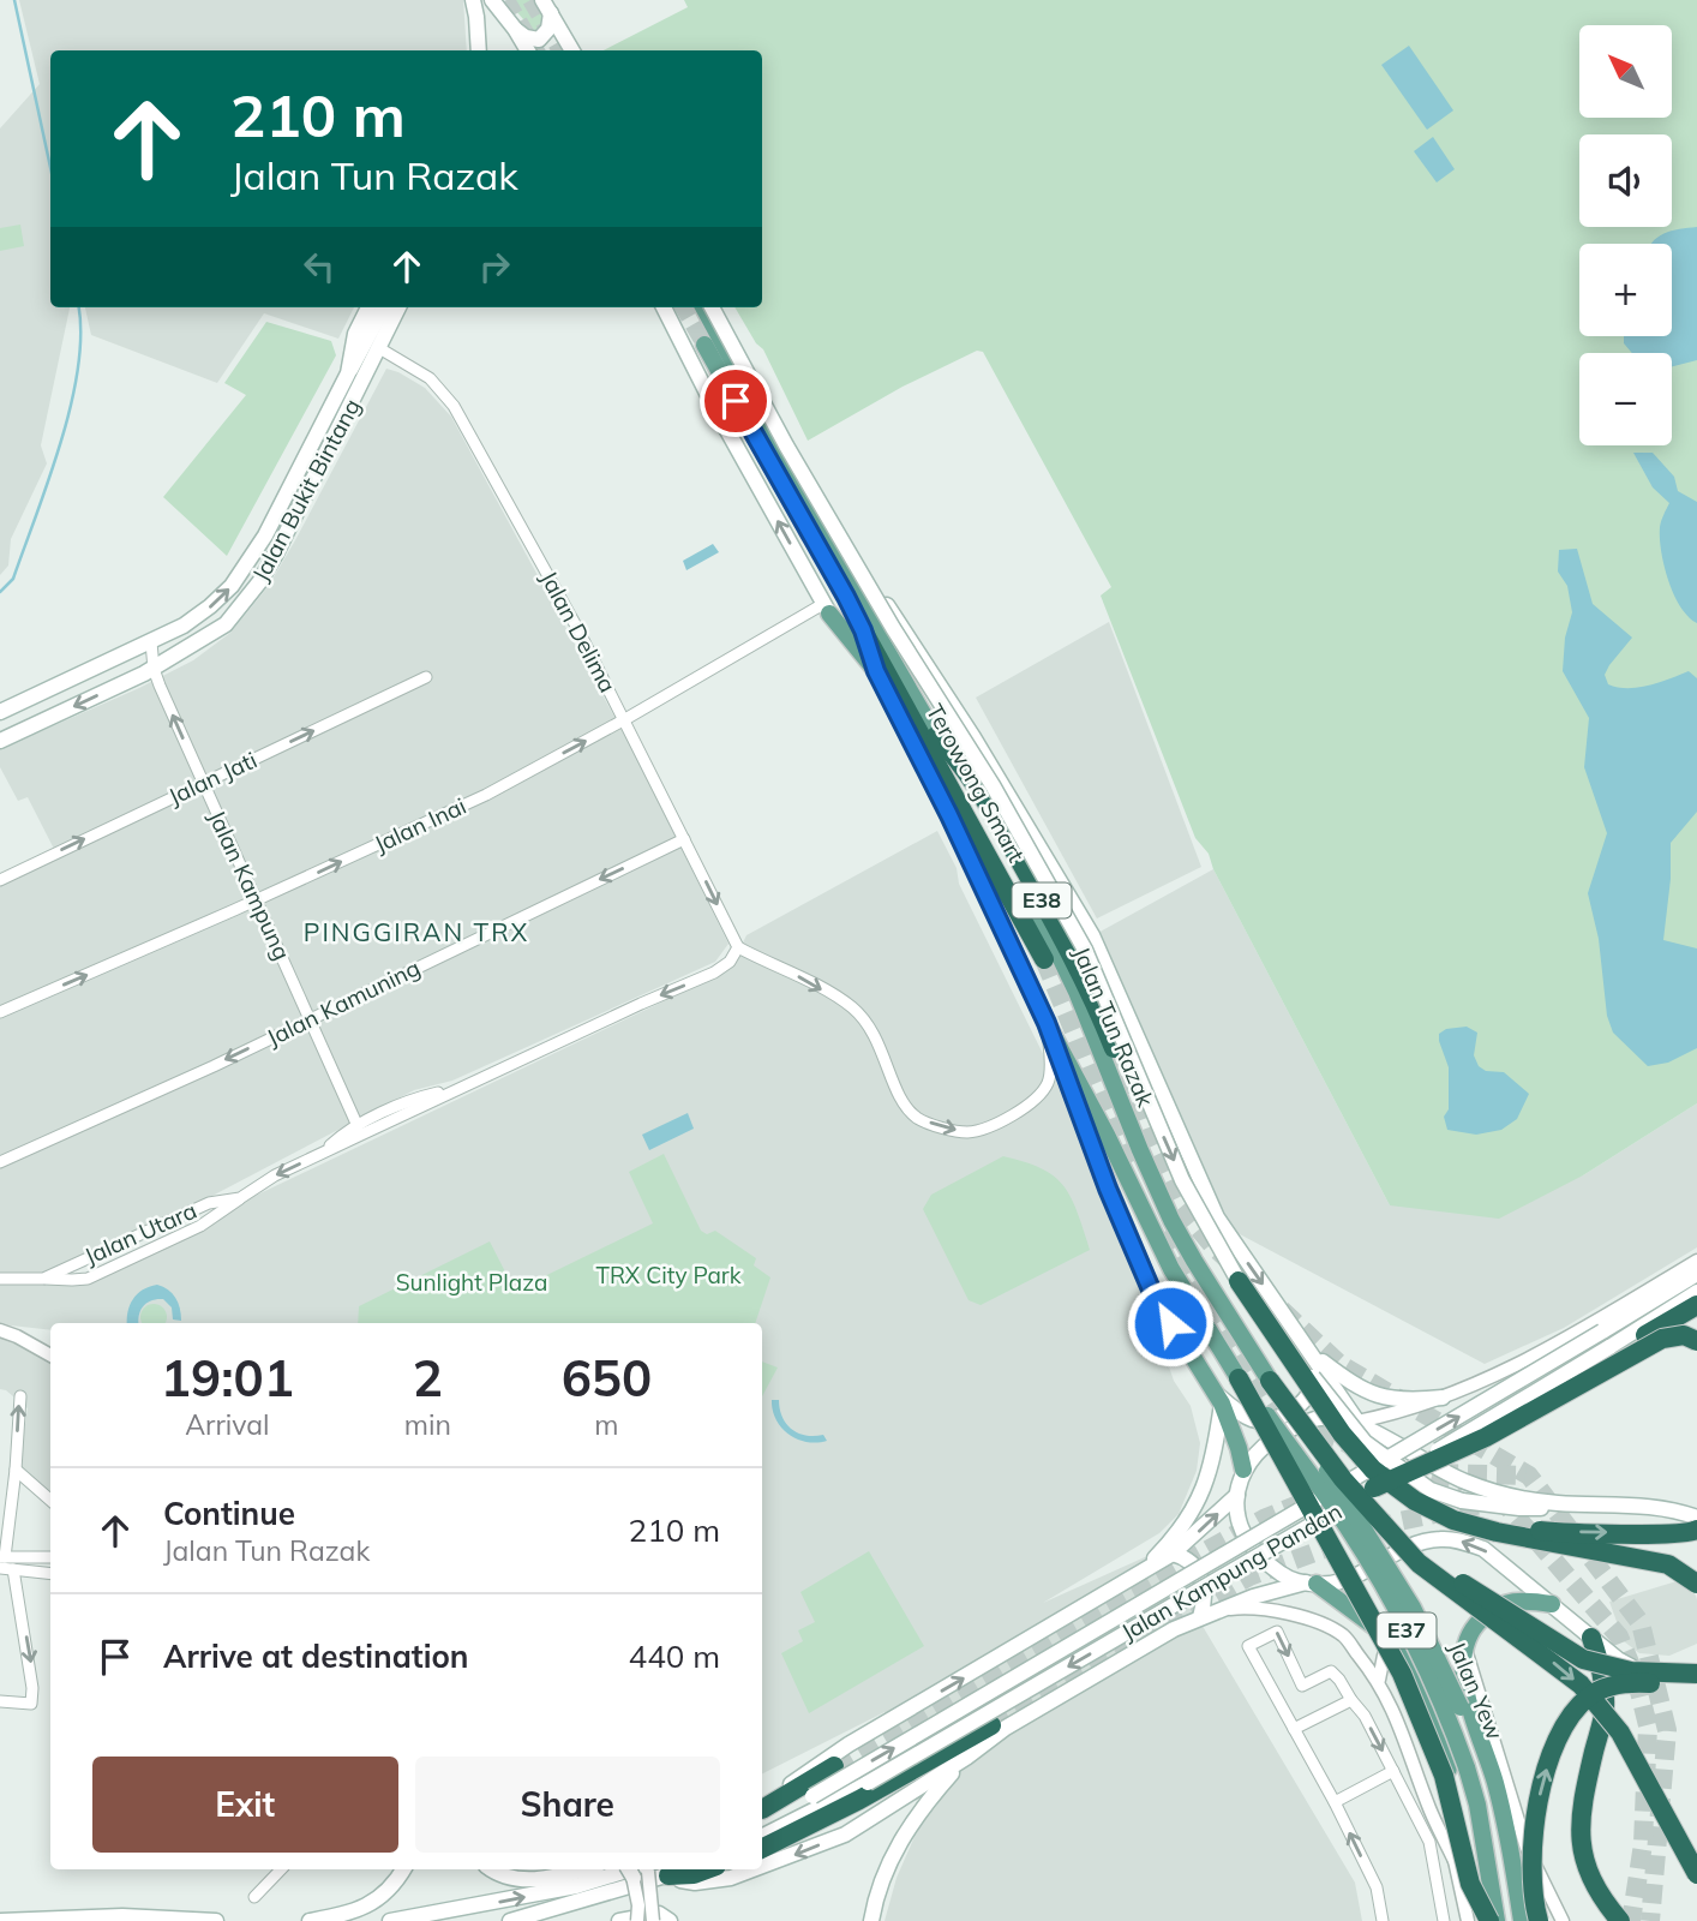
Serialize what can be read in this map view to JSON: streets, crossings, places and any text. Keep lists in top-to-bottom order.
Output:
{
  "streets": {
    "highway": ["Terowong Smart", "E38"],
    "main road": [
      "Jalan Bukit Bintang",
      "Jalan Tun Razak",
      "Jalan Kampung Pandan",
      "E37",
      "Jalan Yew"
    ],
    "street": [
      "Jalan Delima",
      "Jalan Jati",
      "Jalan Inai",
      "Jalan Kampung",
      "Jalan Kamuning",
      "Jalan Utara"
    ]
  },
  "crossings": [
    ["Jalan Bukit Bintang", "Jalan Delima"],
    ["Jalan Bukit Bintang", "Jalan Kampung"],
    ["Jalan Delima", "Jalan Inai"],
    ["Jalan Delima", "Jalan Kamuning"],
    ["Jalan Delima", "Jalan Utara"],
    ["Jalan Jati", "Jalan Kampung"],
    ["Terowong Smart", "Jalan Tun Razak"],
    ["Jalan Inai", "Jalan Kampung"],
    ["Jalan Kampung", "Jalan Kamuning"],
    ["Jalan Kampung", "Jalan Utara"],
    ["E37", "Jalan Yew"]
  ],
  "one_way": [
    "Jalan Jati",
    "Jalan Inai",
    "Jalan Kamuning",
    "Jalan Utara"
  ],
  "districts": ["PINGGIRAN TRX"],
  "parks": ["TRX City Park", "Sunlight Plaza"],
  "north": "top left",
  "page": {
    "map_buttons": ["+", "−"],
    "turn": ["210 m", "Jalan Tun Razak"],
    "eta": [
      "19:01",
      "Arrival",
      "2",
      "min",
      "650",
      "m"
    ],
    "list": [
      {
        "name": "Continue",
        "note": "Jalan Tun Razak",
        "value": "210 m"
      },
      {
        "name": "Arrive at destination",
        "value": "440 m"
      }
    ],
    "buttons": ["Exit", "Share"]
  }
}
